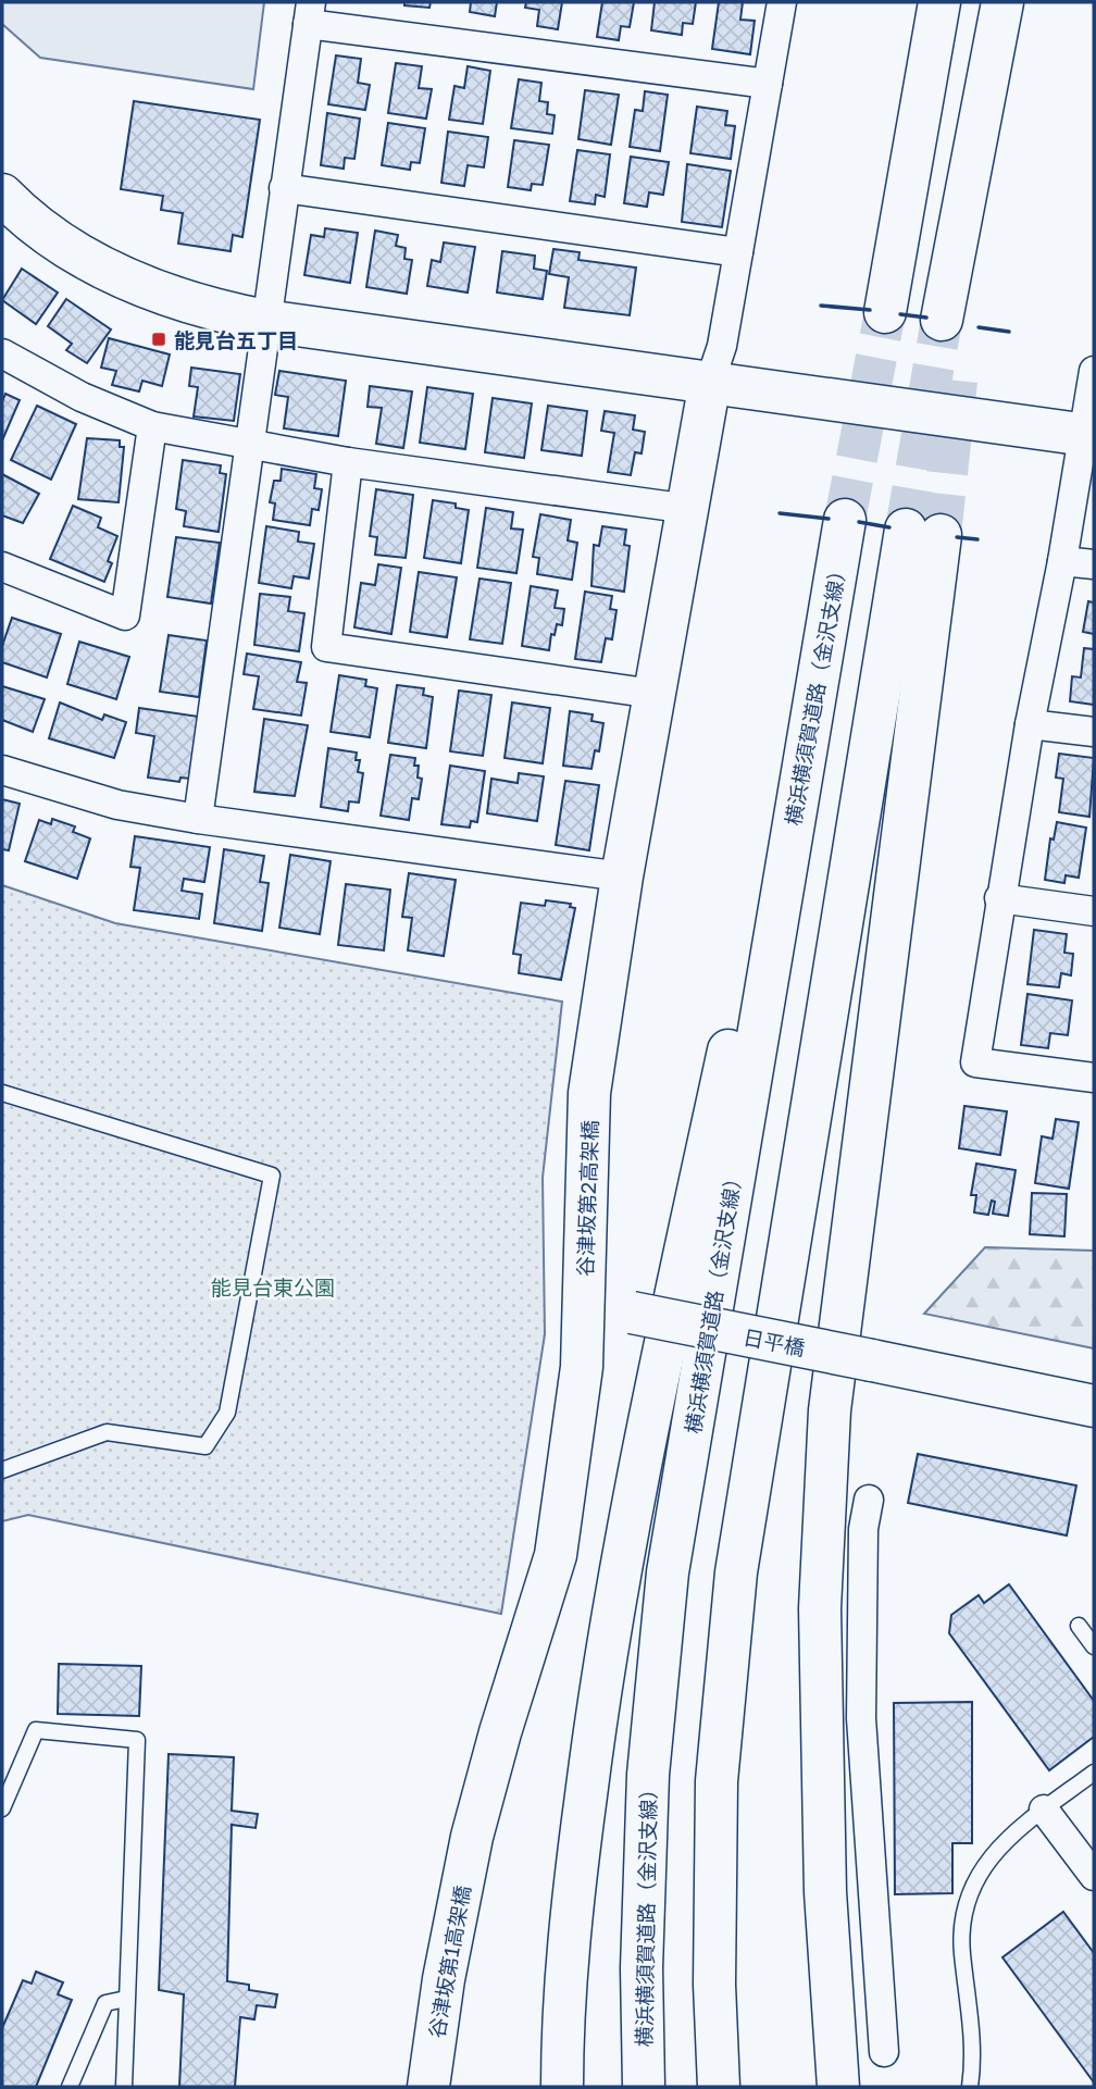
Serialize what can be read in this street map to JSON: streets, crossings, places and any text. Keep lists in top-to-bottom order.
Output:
{
  "streets": {
    "main road": [
      "横浜横須賀道路（金沢支線）",
      "谷津坂第2高架橋",
      "日平橋",
      "谷津坂第1高架橋"
    ]
  },
  "crossings": [
    ["谷津坂第2高架橋", "日平橋"],
    ["谷津坂第2高架橋", "谷津坂第1高架橋"]
  ],
  "parks": ["能見台東公園"],
  "places": {
    "transit": ["能見台五丁目"]
  }
}
